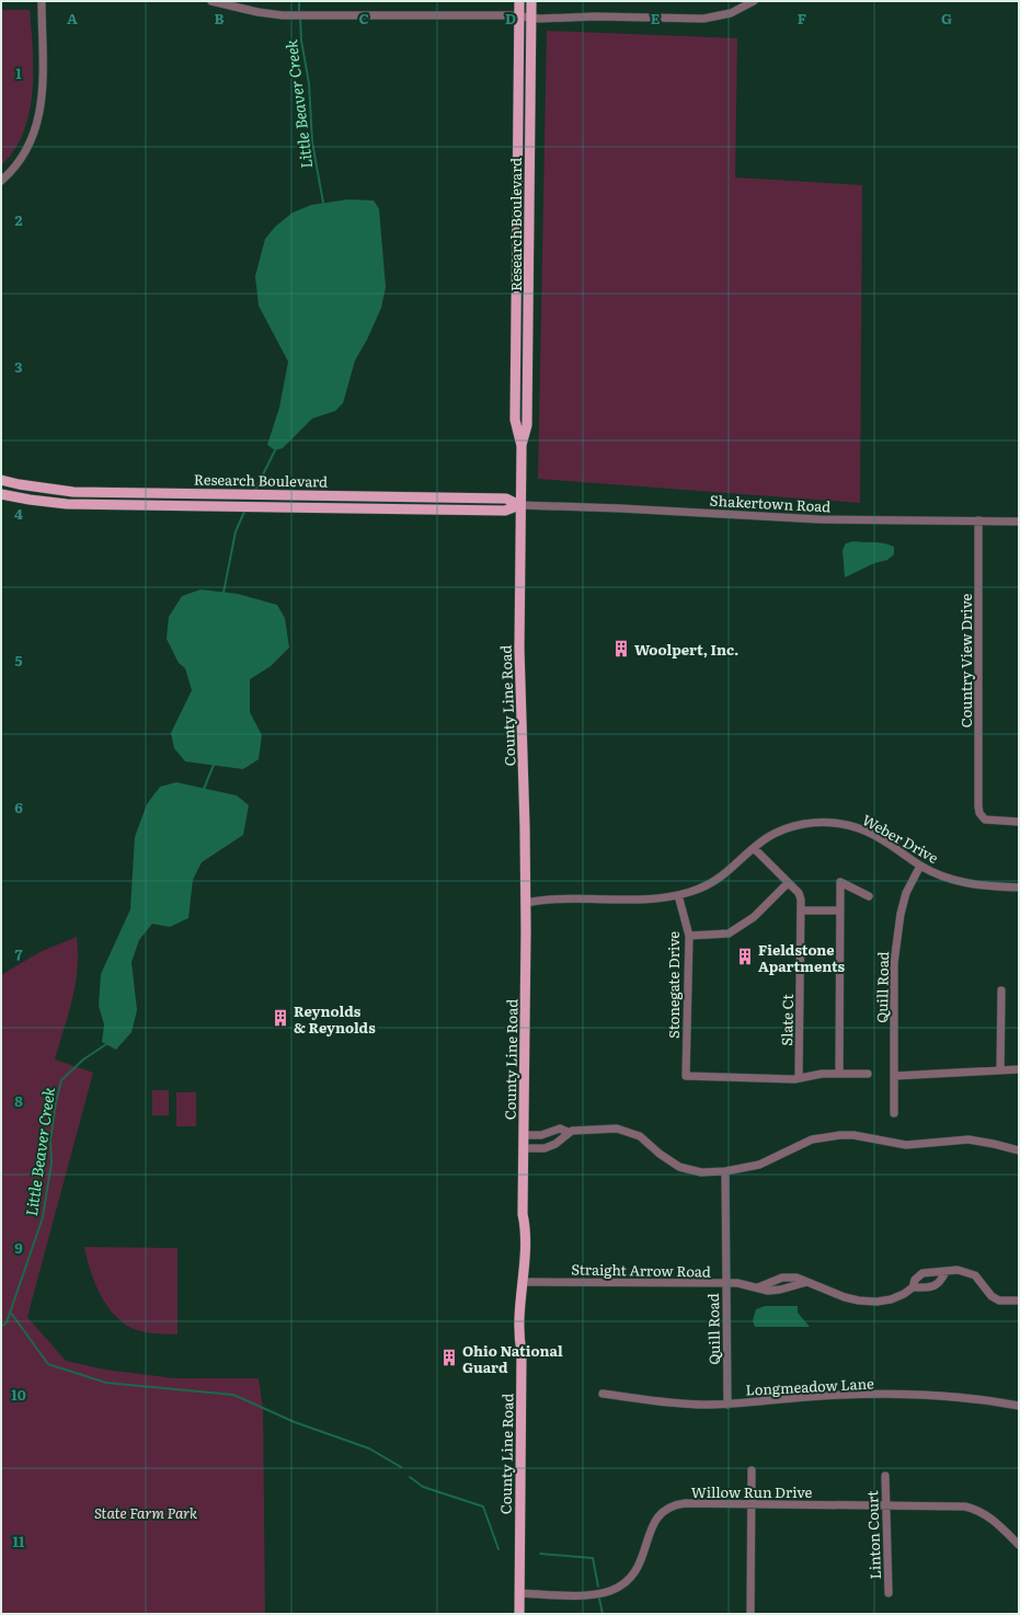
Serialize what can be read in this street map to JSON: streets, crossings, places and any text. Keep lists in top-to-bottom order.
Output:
{
  "streets": {
    "main road": ["Research Boulevard", "County Line Road"],
    "street": [
      "Shakertown Road",
      "Country View Drive",
      "Weber Drive",
      "Stonegate Drive",
      "Quill Road",
      "Slate Ct",
      "Straight Arrow Road",
      "Longmeadow Lane",
      "Willow Run Drive",
      "Linton Court"
    ]
  },
  "crossings": [
    ["Research Boulevard", "Shakertown Road"],
    ["Research Boulevard", "County Line Road"],
    ["Shakertown Road", "Country View Drive"],
    ["Shakertown Road", "County Line Road"],
    ["County Line Road", "Weber Drive"],
    ["County Line Road", "Straight Arrow Road"],
    ["County Line Road", "Willow Run Drive"],
    ["Weber Drive", "Stonegate Drive"],
    ["Weber Drive", "Quill Road"],
    ["Weber Drive", "Slate Ct"],
    ["Stonegate Drive", "Slate Ct"],
    ["Quill Road", "Straight Arrow Road"],
    ["Quill Road", "Longmeadow Lane"],
    ["Willow Run Drive", "Linton Court"]
  ],
  "water": ["Little Beaver Creek"],
  "parks": ["State Farm Park"],
  "places": {
    "building": [
      "Woolpert, Inc.",
      "Fieldstone Apartments",
      "Reynolds & Reynolds",
      "Ohio National Guard"
    ]
  },
  "grid": {
    "columns": [
      "A",
      "B",
      "C",
      "D",
      "E",
      "F",
      "G"
    ],
    "rows": [
      "1",
      "2",
      "3",
      "4",
      "5",
      "6",
      "7",
      "8",
      "9",
      "10",
      "11"
    ]
  }
}
